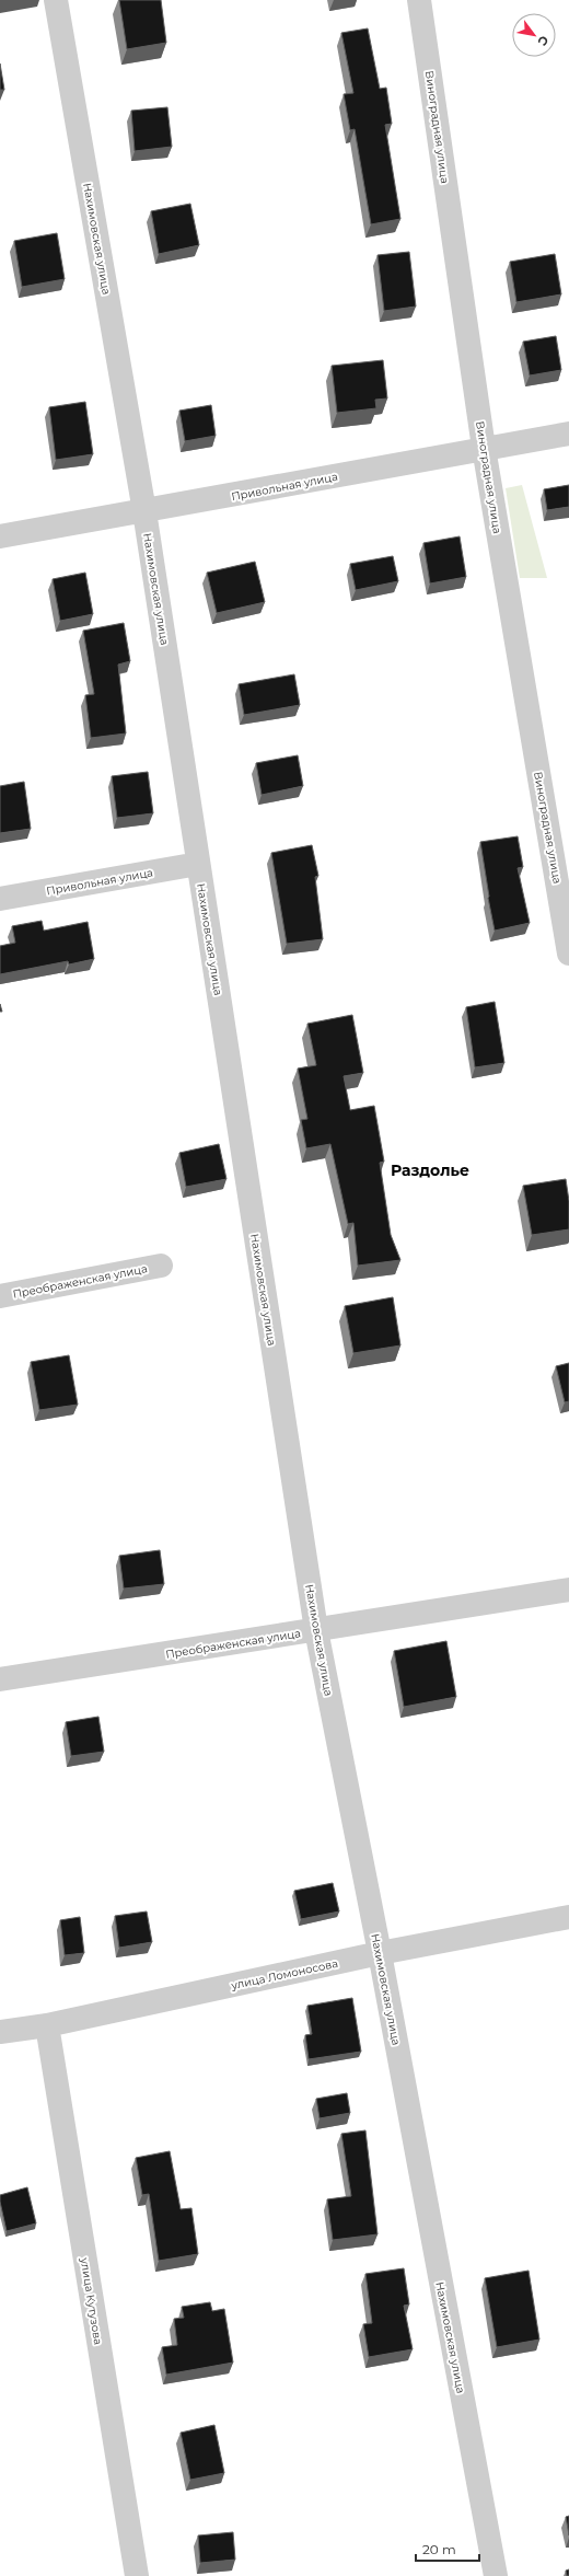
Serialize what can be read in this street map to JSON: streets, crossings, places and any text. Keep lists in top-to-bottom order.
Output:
{
  "streets": {
    "street": [
      "Виноградная улица",
      "Нахимовская улица",
      "Привольная улица",
      "Преображенская улица",
      "улица Ломоносова",
      "улица Кутузова"
    ]
  },
  "crossings": [
    ["Виноградная улица", "Привольная улица"],
    ["Нахимовская улица", "Привольная улица"],
    ["Нахимовская улица", "Преображенская улица"],
    ["Нахимовская улица", "улица Ломоносова"],
    ["улица Ломоносова", "улица Кутузова"]
  ],
  "districts": ["Раздолье"],
  "scale_bar": "20 m",
  "north": "bottom right"
}
